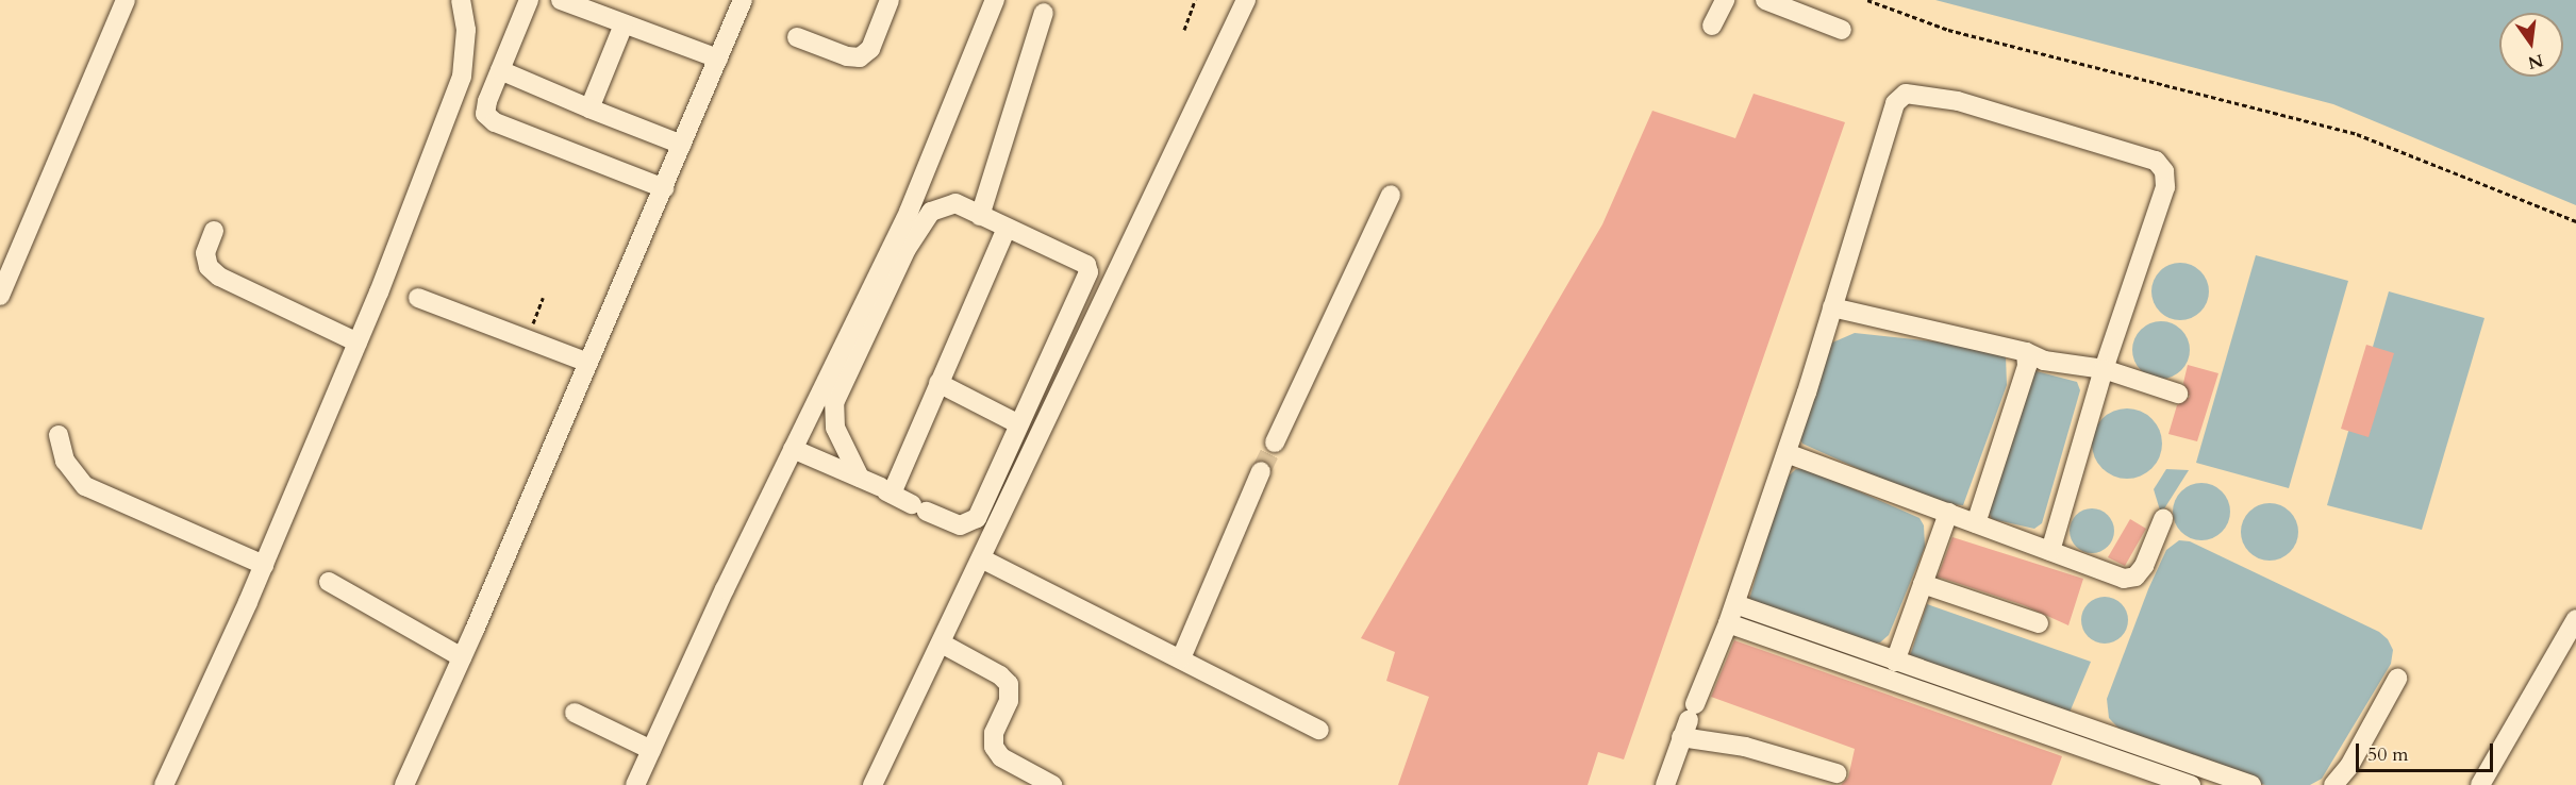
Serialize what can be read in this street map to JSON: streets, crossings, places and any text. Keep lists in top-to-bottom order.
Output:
{
  "scale_bar": "50 m",
  "north": "bottom"
}
